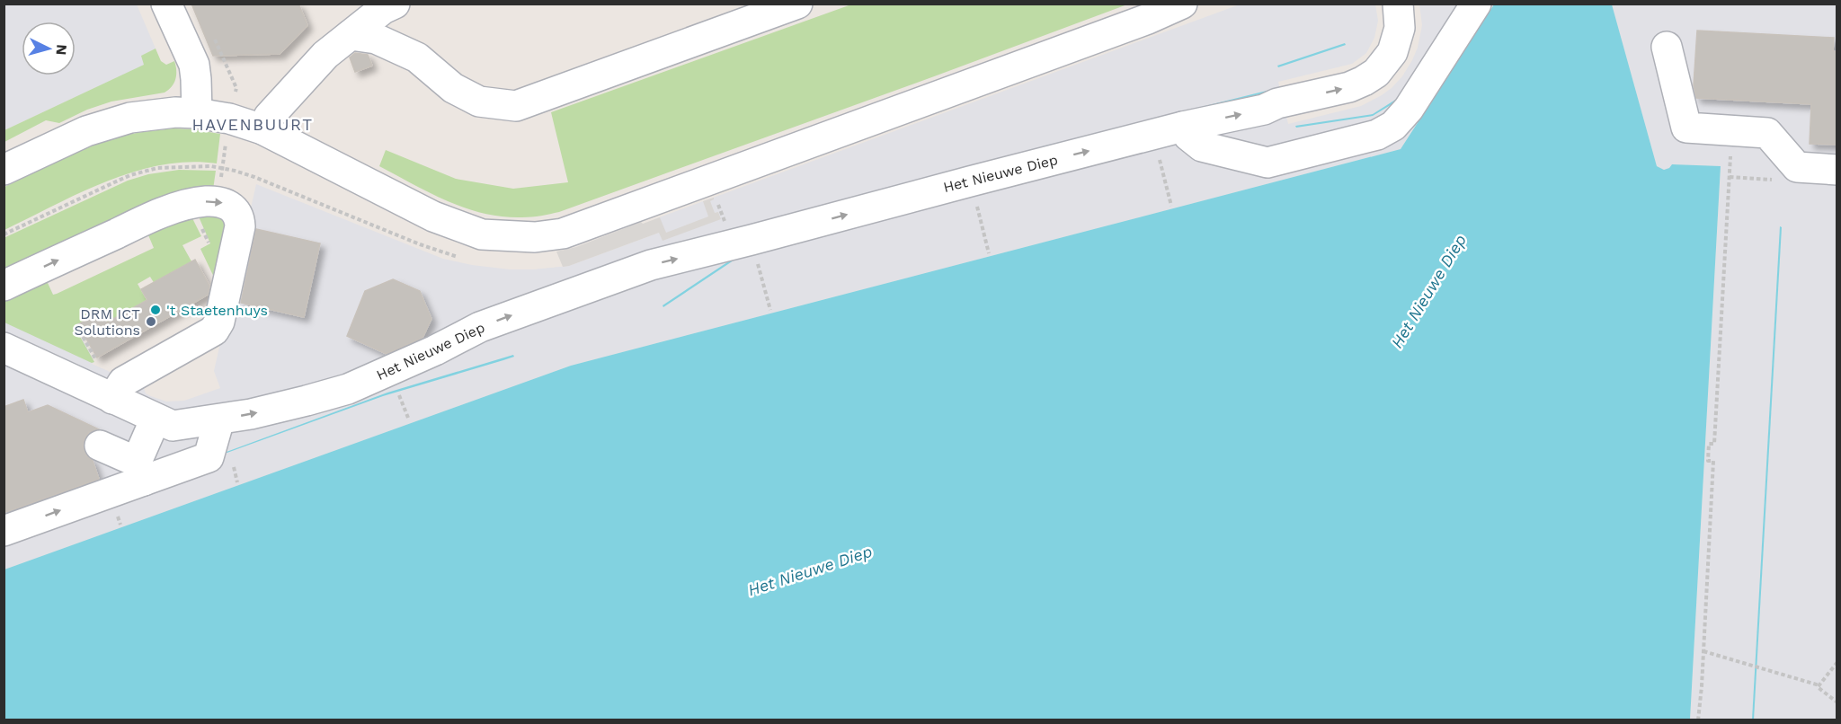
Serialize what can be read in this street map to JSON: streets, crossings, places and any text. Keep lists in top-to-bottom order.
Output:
{
  "streets": {
    "street": ["Het Nieuwe Diep"]
  },
  "districts": ["HAVENBUURT"],
  "water": ["Het Nieuwe Diep"],
  "places": ["'t Staetenhuys", "DRM ICT Solutions"],
  "north": "right"
}
